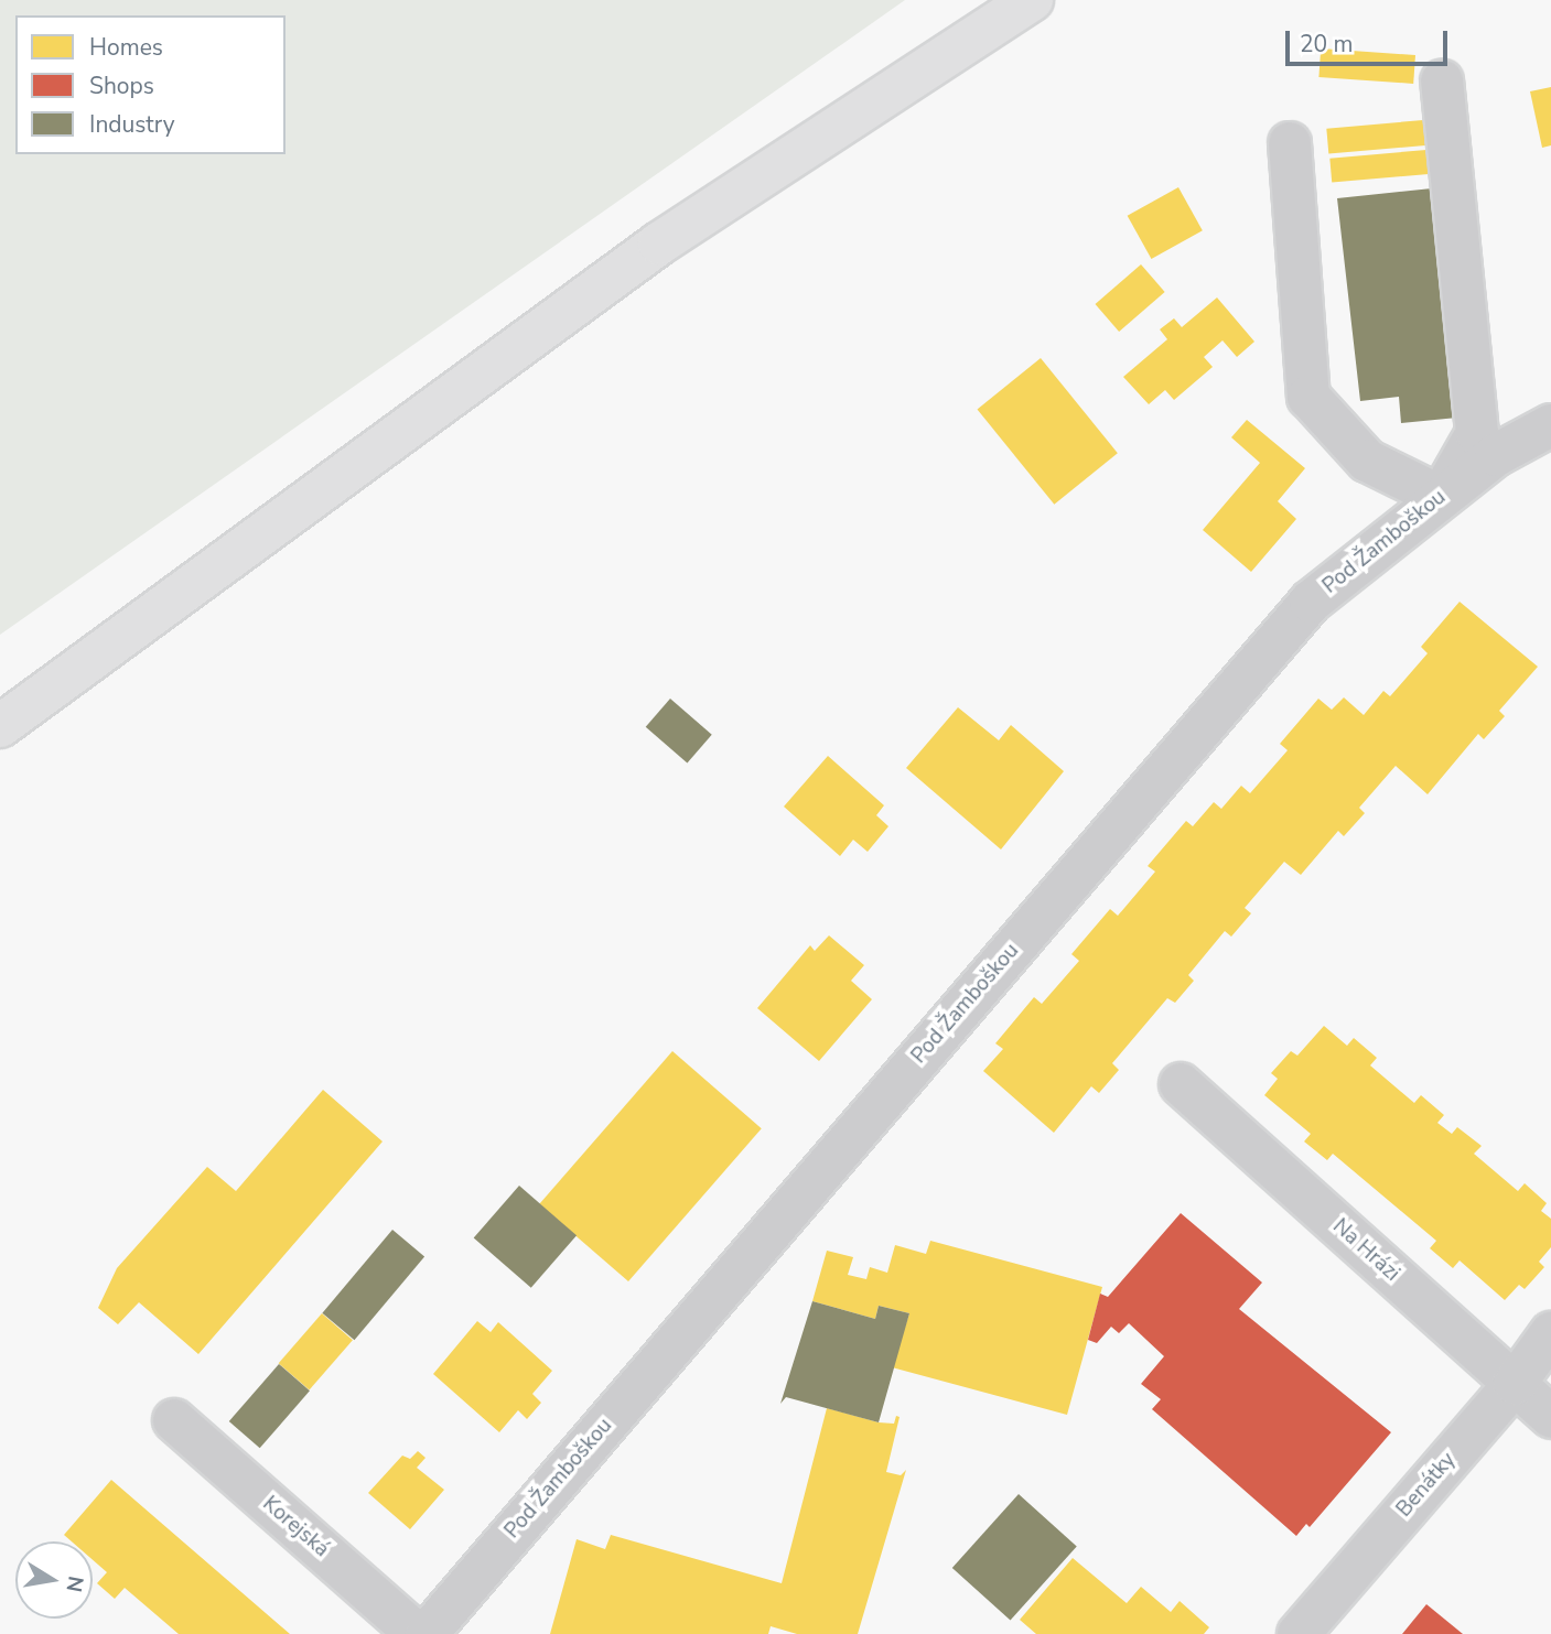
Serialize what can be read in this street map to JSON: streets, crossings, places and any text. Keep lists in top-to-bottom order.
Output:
{
  "streets": {
    "street": [
      "Pod Žamboškou",
      "Na Hrázi",
      "Benátky",
      "Korejská"
    ]
  },
  "crossings": [
    ["Na Hrázi", "Benátky"]
  ],
  "legend": ["Homes", "Shops", "Industry"],
  "scale_bar": "20 m",
  "north": "right"
}
